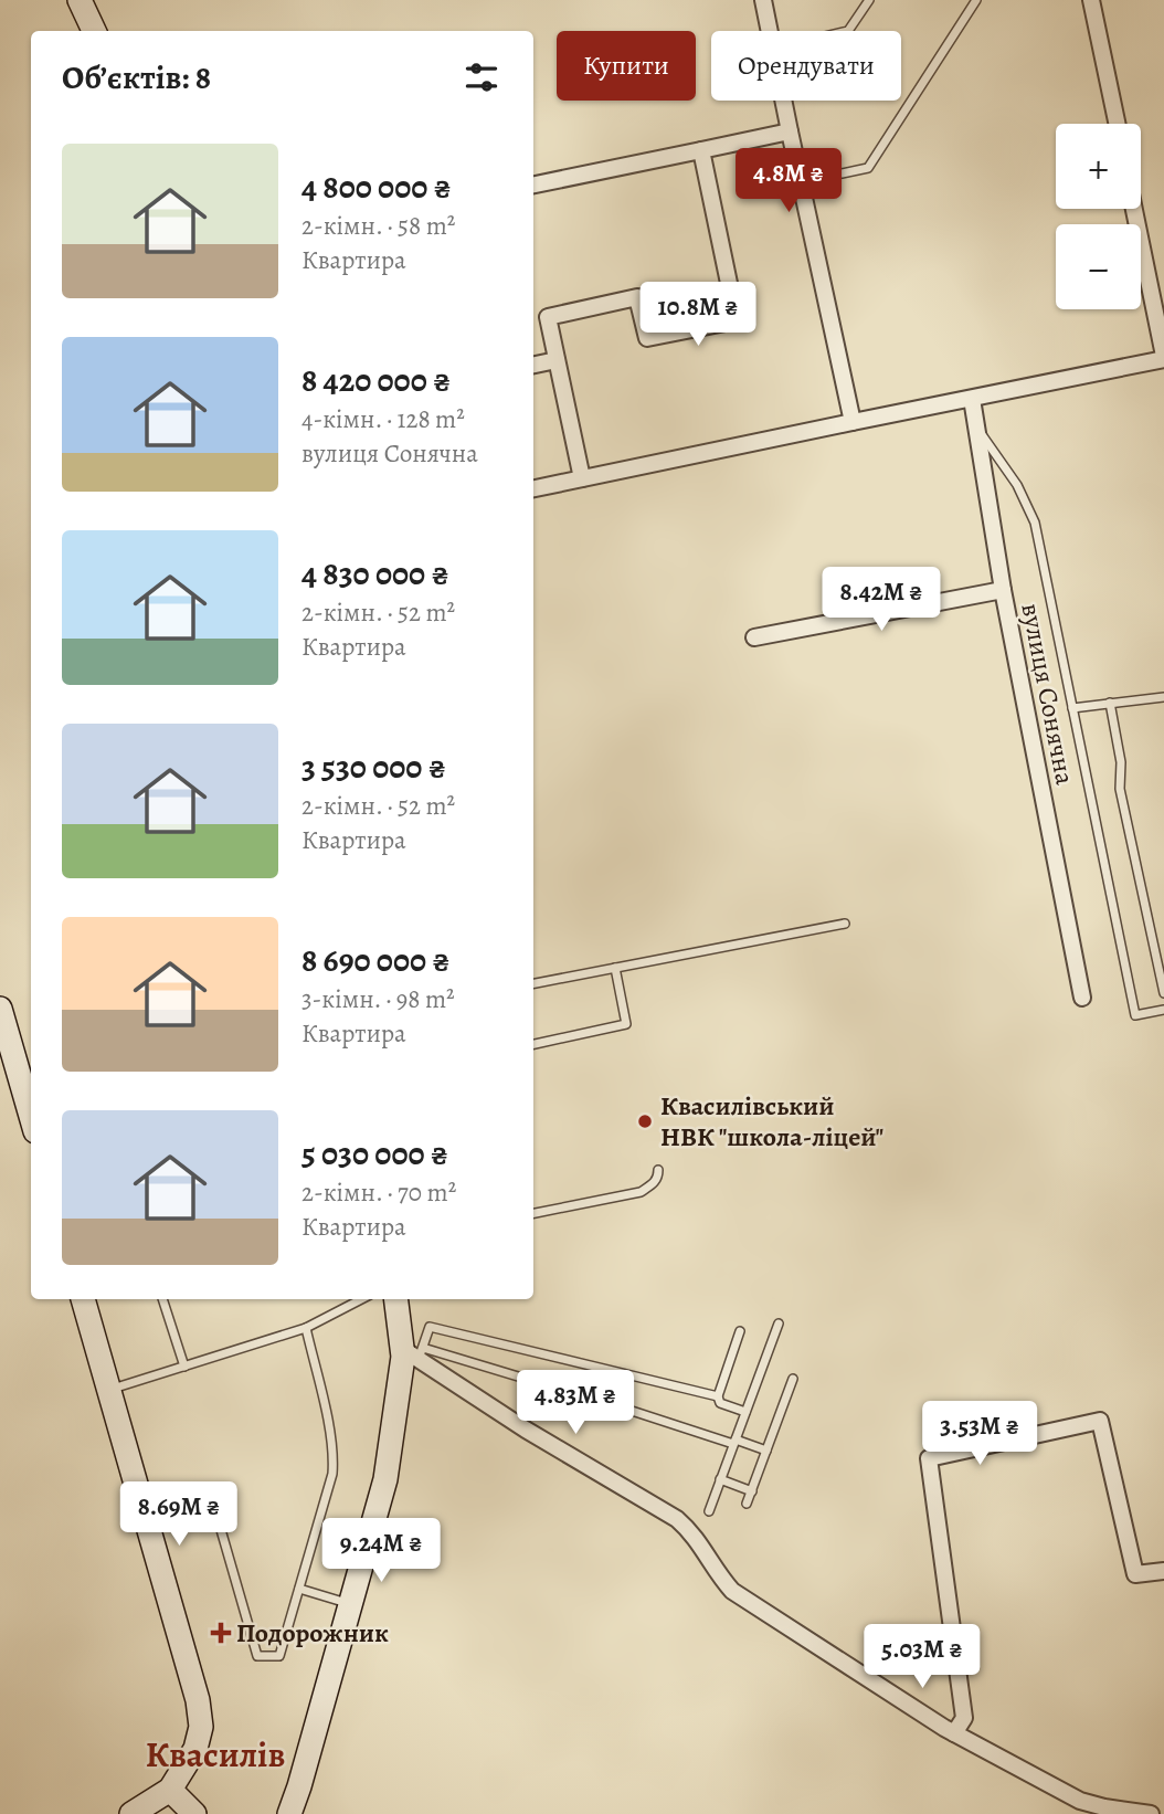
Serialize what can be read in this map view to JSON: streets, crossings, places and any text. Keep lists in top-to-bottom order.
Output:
{
  "streets": {
    "street": ["вулиця Сонячна"]
  },
  "districts": ["Квасилів"],
  "places": {
    "other": ["Квасилівський НВК \"школа-ліцей\""],
    "health": ["Подорожник"]
  },
  "page": {
    "chip": ["Купити", "Орендувати"],
    "heading": "Об’єктів: 8",
    "map_buttons": ["+", "−"],
    "list": [
      {
        "name": "4 800 000 ₴",
        "note": "2-кімн. · 58 m² · Квартира"
      },
      {
        "name": "8 420 000 ₴",
        "note": "4-кімн. · 128 m² · вулиця Сонячна"
      },
      {
        "name": "4 830 000 ₴",
        "note": "2-кімн. · 52 m² · Квартира"
      },
      {
        "name": "3 530 000 ₴",
        "note": "2-кімн. · 52 m² · Квартира"
      },
      {
        "name": "8 690 000 ₴",
        "note": "3-кімн. · 98 m² · Квартира"
      },
      {
        "name": "5 030 000 ₴",
        "note": "2-кімн. · 70 m² · Квартира"
      }
    ],
    "price": [
      "4.8M ₴",
      "10.8M ₴",
      "8.42M ₴",
      "4.83M ₴",
      "3.53M ₴",
      "8.69M ₴",
      "9.24M ₴",
      "5.03M ₴"
    ]
  }
}
